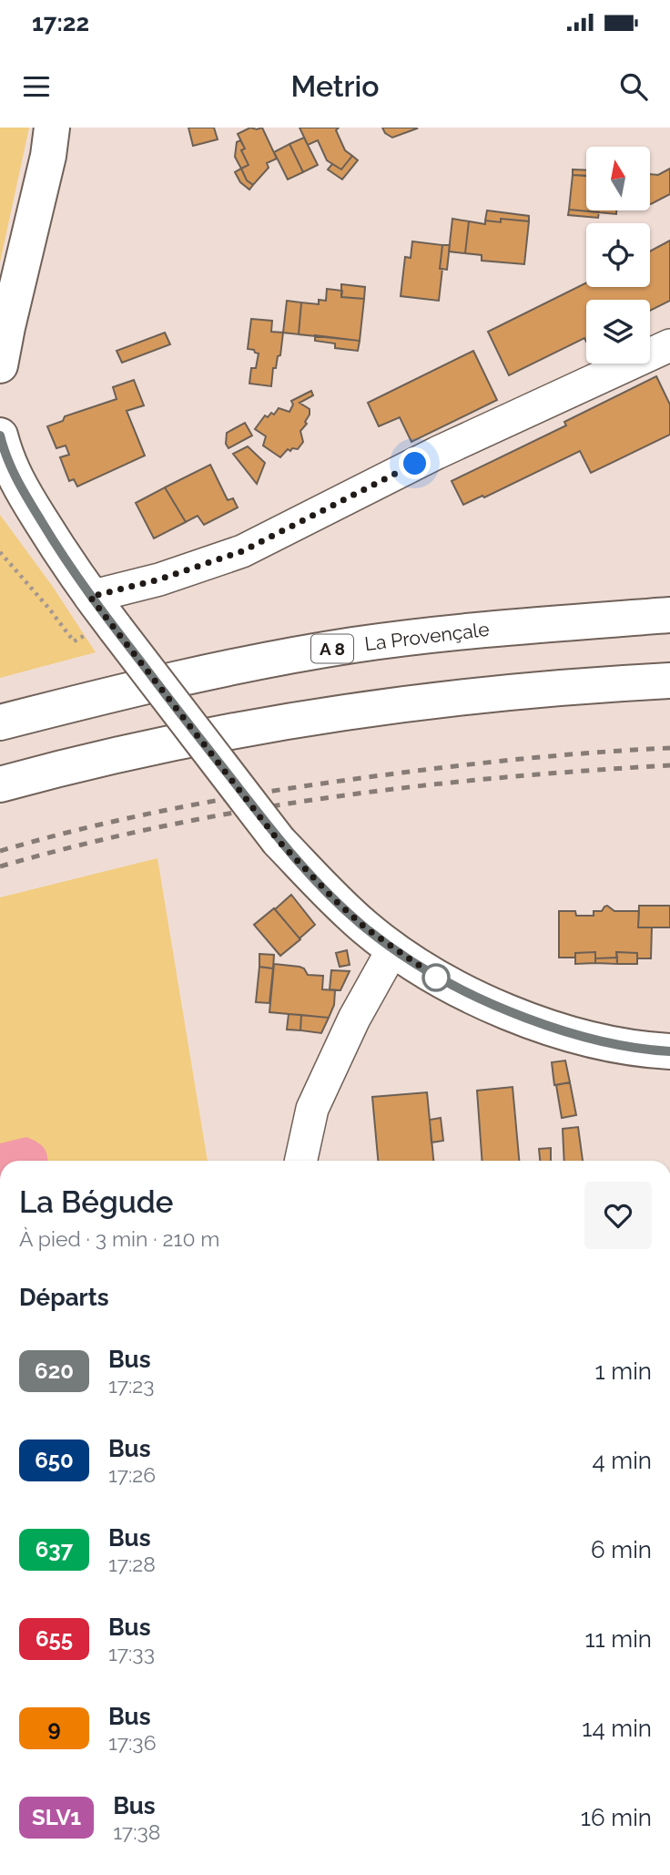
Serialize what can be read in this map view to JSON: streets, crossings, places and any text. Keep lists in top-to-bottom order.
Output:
{
  "streets": {
    "main road": ["La Provençale", "A 8"]
  },
  "lines": ["bus line 620"],
  "north": "top",
  "page": {
    "status": "17:22",
    "header": "Metrio",
    "heading": [
      ["La Bégude", "À pied · 3 min · 210 m"],
      "Départs"
    ],
    "list": [
      {
        "mark": "620",
        "name": "Bus",
        "note": "17:23",
        "value": "1 min"
      },
      {
        "mark": "650",
        "name": "Bus",
        "note": "17:26",
        "value": "4 min"
      },
      {
        "mark": "637",
        "name": "Bus",
        "note": "17:28",
        "value": "6 min"
      },
      {
        "mark": "655",
        "name": "Bus",
        "note": "17:33",
        "value": "11 min"
      },
      {
        "mark": "9",
        "name": "Bus",
        "note": "17:36",
        "value": "14 min"
      },
      {
        "mark": "SLV1",
        "name": "Bus",
        "note": "17:38",
        "value": "16 min"
      }
    ]
  }
}
